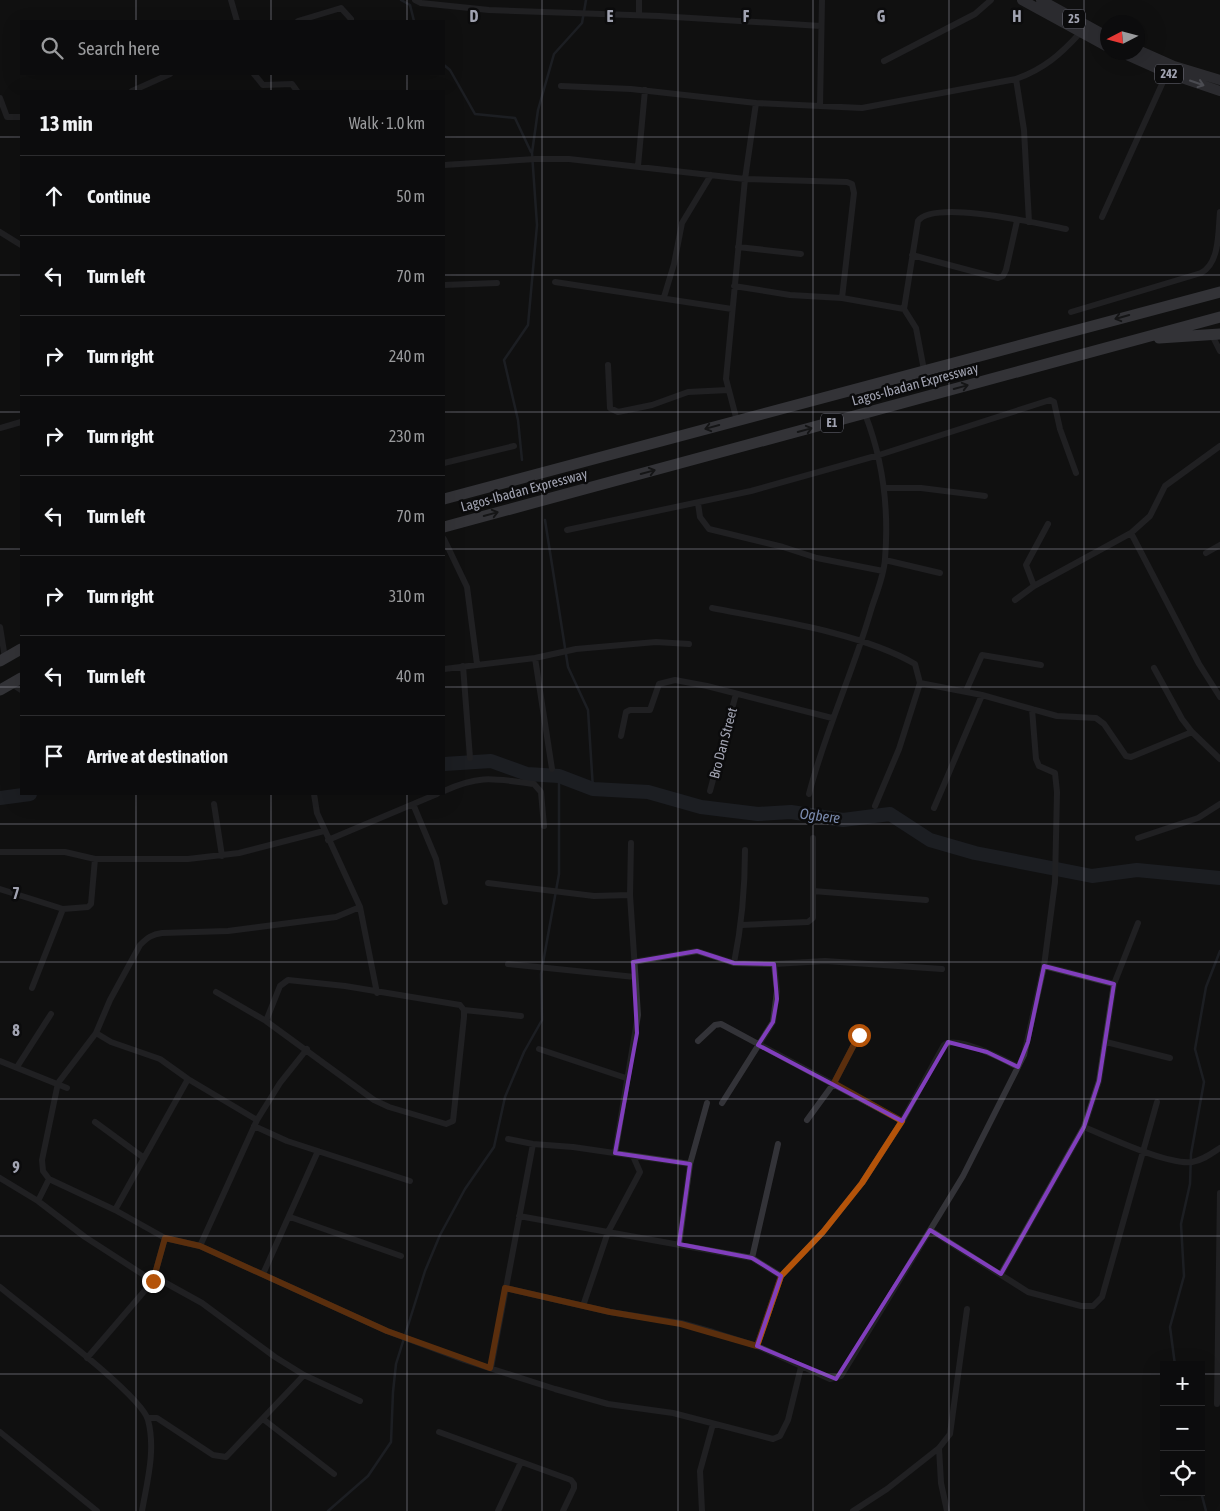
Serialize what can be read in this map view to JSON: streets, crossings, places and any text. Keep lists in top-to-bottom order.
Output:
{
  "streets": {
    "highway": ["Lagos-Ibadan Expressway", "E1"],
    "main road": ["25", "242"],
    "street": ["Bro Dan Street"]
  },
  "water": ["Ogbere"],
  "north": "left",
  "page": {
    "search": "Search here",
    "heading": ["13 min", "Walk · 1.0 km"],
    "list": [
      ["Continue", "50 m"],
      ["Turn left", "70 m"],
      ["Turn right", "240 m"],
      ["Turn right", "230 m"],
      ["Turn left", "70 m"],
      ["Turn right", "310 m"],
      ["Turn left", "40 m"],
      "Arrive at destination"
    ],
    "map_buttons": ["+", "−"]
  },
  "grid": {
    "columns": [
      "D",
      "E",
      "F",
      "G",
      "H"
    ],
    "rows": ["7", "8", "9"]
  }
}
